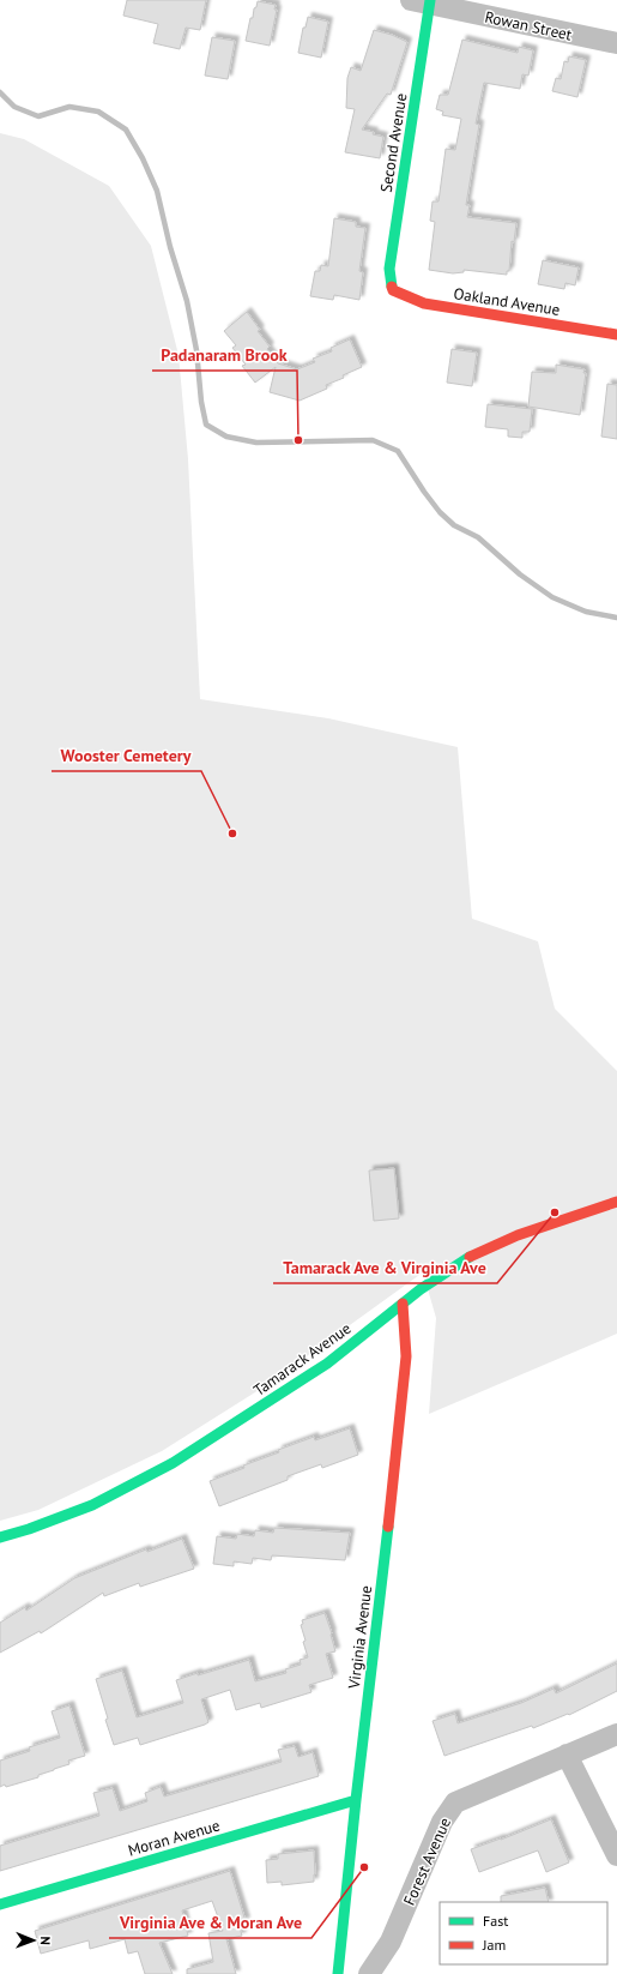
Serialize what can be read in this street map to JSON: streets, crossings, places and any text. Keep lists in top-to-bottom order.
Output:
{
  "streets": {
    "street": [
      "Rowan Street",
      "Second Avenue",
      "Oakland Avenue",
      "Tamarack Avenue",
      "Virginia Avenue",
      "Moran Avenue",
      "Forest Avenue"
    ]
  },
  "crossings": [
    ["Rowan Street", "Second Avenue"],
    ["Second Avenue", "Oakland Avenue"],
    ["Tamarack Avenue", "Virginia Avenue"],
    ["Virginia Avenue", "Moran Avenue"]
  ],
  "places": [
    "Padanaram Brook",
    "Wooster Cemetery",
    "Tamarack Ave & Virginia Ave",
    "Virginia Ave & Moran Ave"
  ],
  "legend": ["Fast", "Jam"],
  "north": "right"
}
